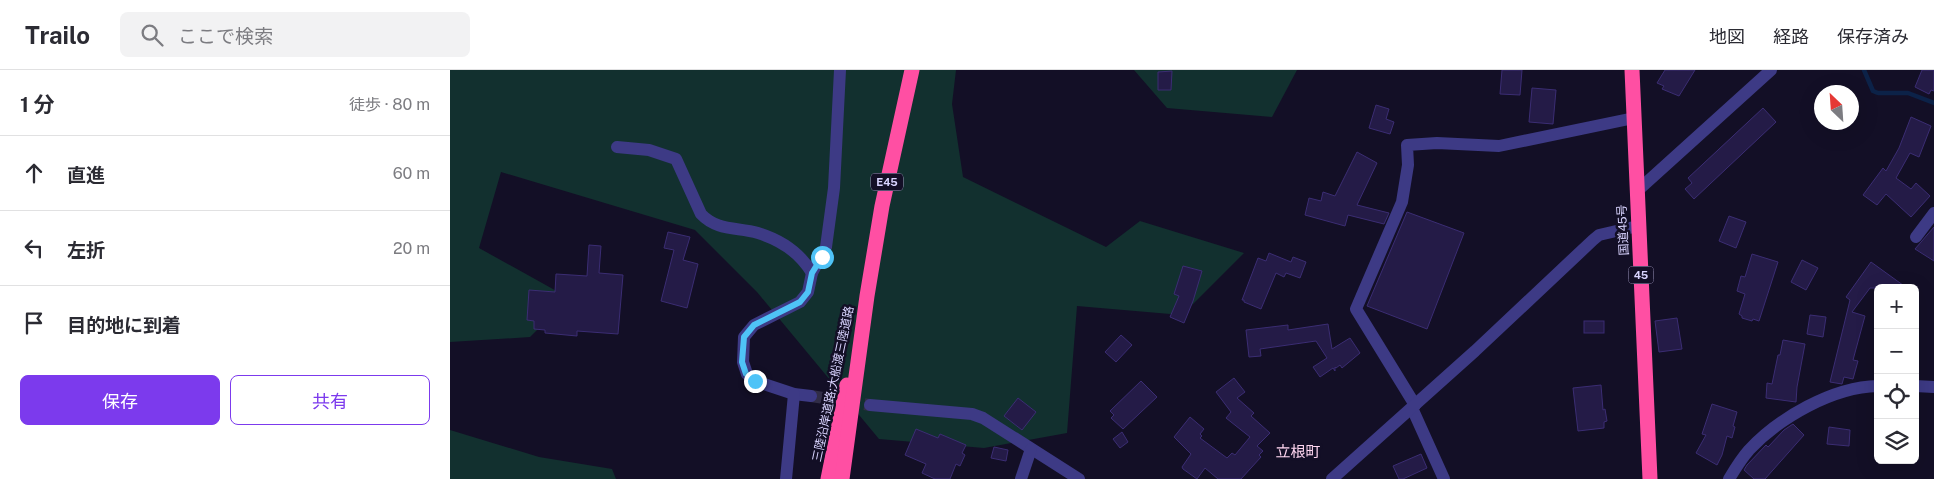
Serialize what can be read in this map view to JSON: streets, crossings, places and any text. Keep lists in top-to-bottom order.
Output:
{
  "streets": {
    "highway": [
      "E45",
      "国道45号",
      "45",
      "三陸沿岸道路;大船渡三陸道路"
    ]
  },
  "districts": ["立根町"],
  "north": "top left",
  "page": {
    "header": "Trailo",
    "search": "ここで検索",
    "nav": ["地図", "経路", "保存済み"],
    "heading": ["1 分", "徒歩 · 80 m"],
    "list": [
      ["直進", "60 m"],
      ["左折", "20 m"],
      "目的地に到着"
    ],
    "map_buttons": ["+", "−"],
    "buttons": ["保存", "共有"]
  }
}
